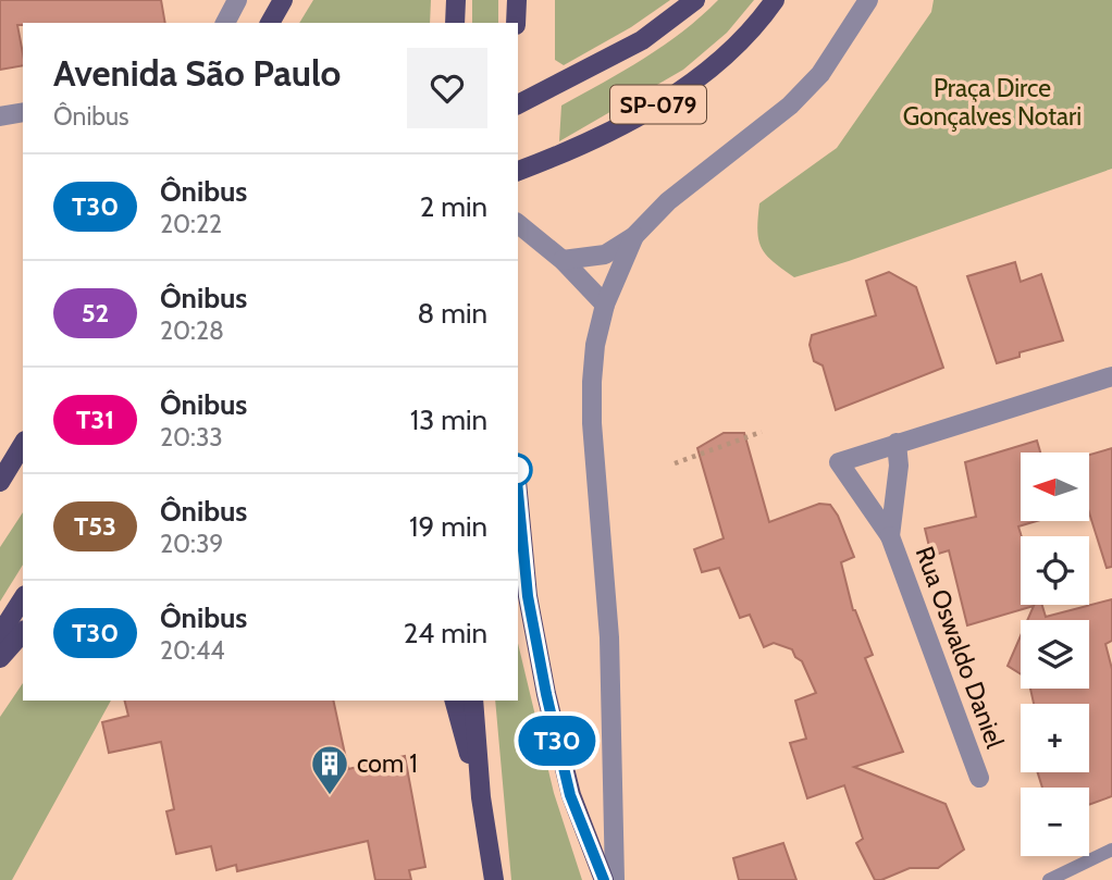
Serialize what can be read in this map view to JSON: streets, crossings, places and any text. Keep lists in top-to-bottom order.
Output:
{
  "streets": {
    "main road": ["SP-079"],
    "street": ["Rua Oswaldo Daniel"]
  },
  "parks": ["Praça Dirce Gonçalves Notari"],
  "places": {
    "building": ["com 1"]
  },
  "lines": ["bus line T30"],
  "north": "left",
  "page": {
    "on_map": "T30",
    "heading": ["Avenida São Paulo", "Ônibus"],
    "list": [
      {
        "mark": "T30",
        "name": "Ônibus",
        "note": "20:22",
        "value": "2 min"
      },
      {
        "mark": "52",
        "name": "Ônibus",
        "note": "20:28",
        "value": "8 min"
      },
      {
        "mark": "T31",
        "name": "Ônibus",
        "note": "20:33",
        "value": "13 min"
      },
      {
        "mark": "T53",
        "name": "Ônibus",
        "note": "20:39",
        "value": "19 min"
      },
      {
        "mark": "T30",
        "name": "Ônibus",
        "note": "20:44",
        "value": "24 min"
      }
    ],
    "map_buttons": ["+", "−"]
  }
}
